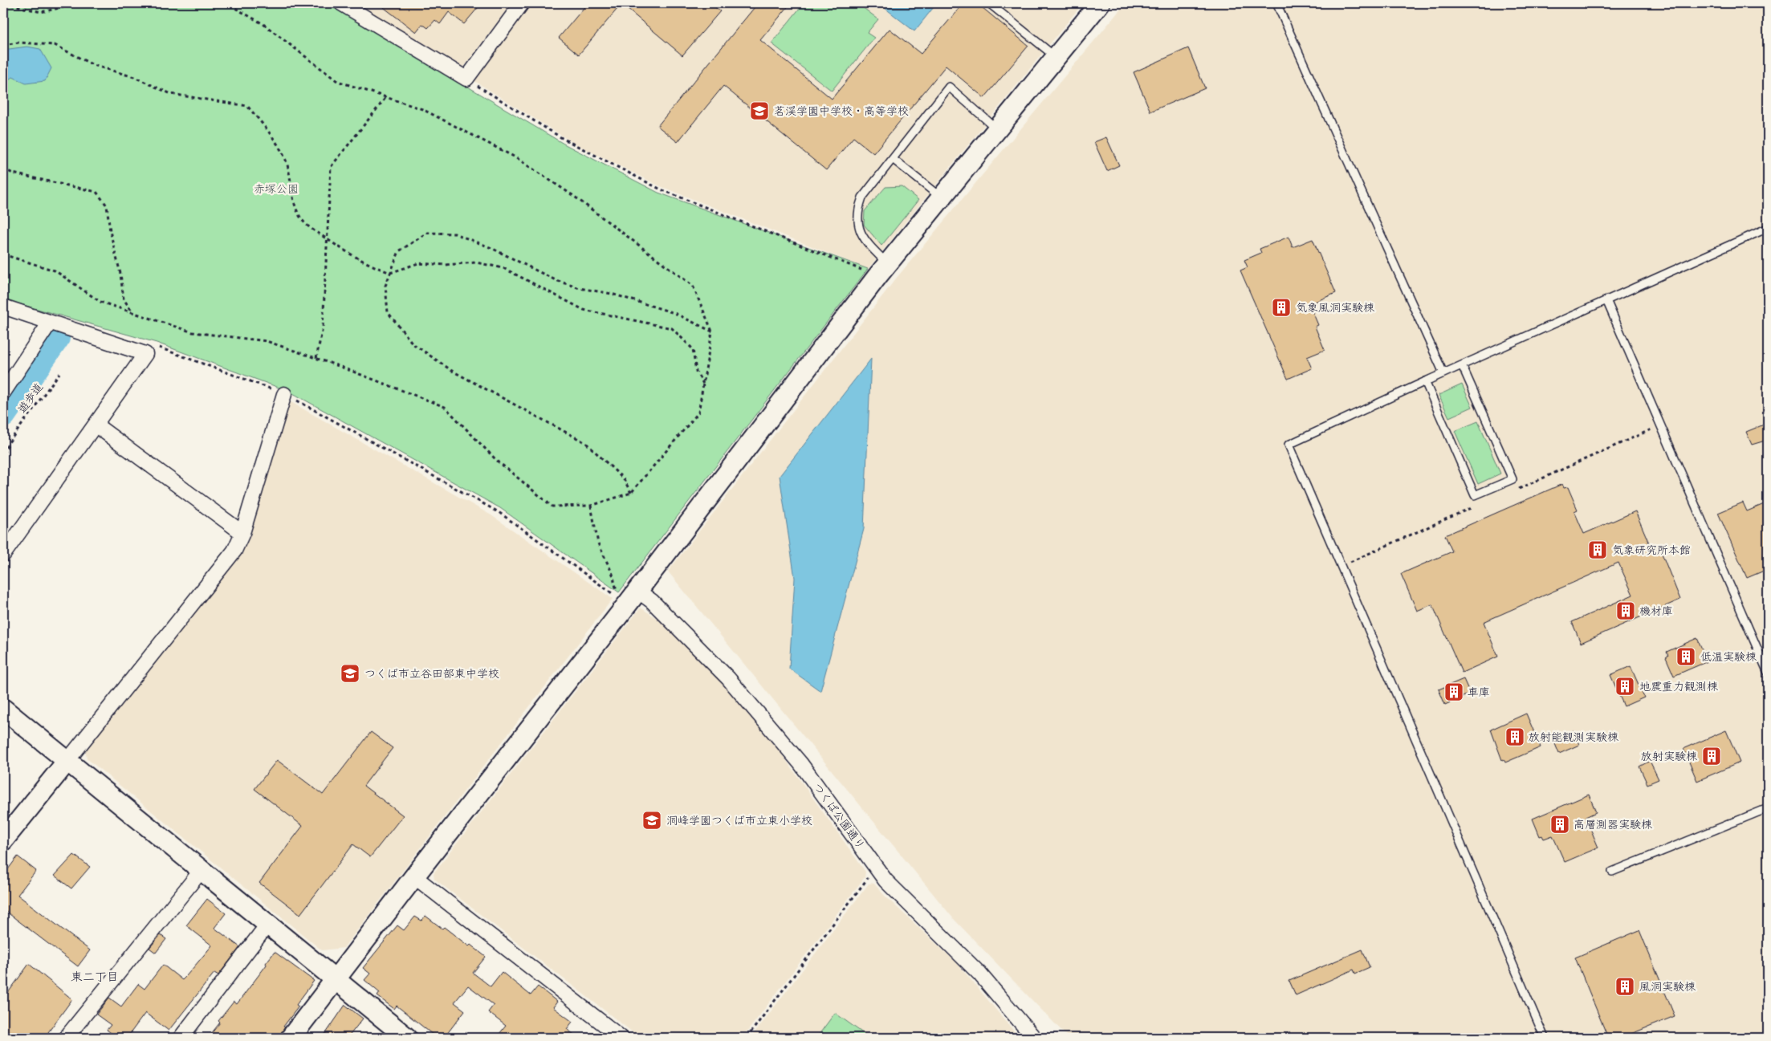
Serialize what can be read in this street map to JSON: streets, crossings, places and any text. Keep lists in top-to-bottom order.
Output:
{
  "streets": {
    "street": ["つくば公園通り"],
    "path": ["遊歩道"]
  },
  "districts": ["東二丁目"],
  "parks": ["赤塚公園"],
  "places": {
    "school or university": ["茗渓学園中学校・高等学校", "つくば市立谷田部東中学校", "洞峰学園つくば市立東小学校"],
    "building": [
      "気象風洞実験棟",
      "気象研究所本館",
      "機材庫",
      "低温実験棟",
      "地震重力観測棟",
      "車庫",
      "放射能観測実験棟",
      "放射実験棟",
      "高層測器実験棟",
      "風洞実験棟"
    ]
  }
}
